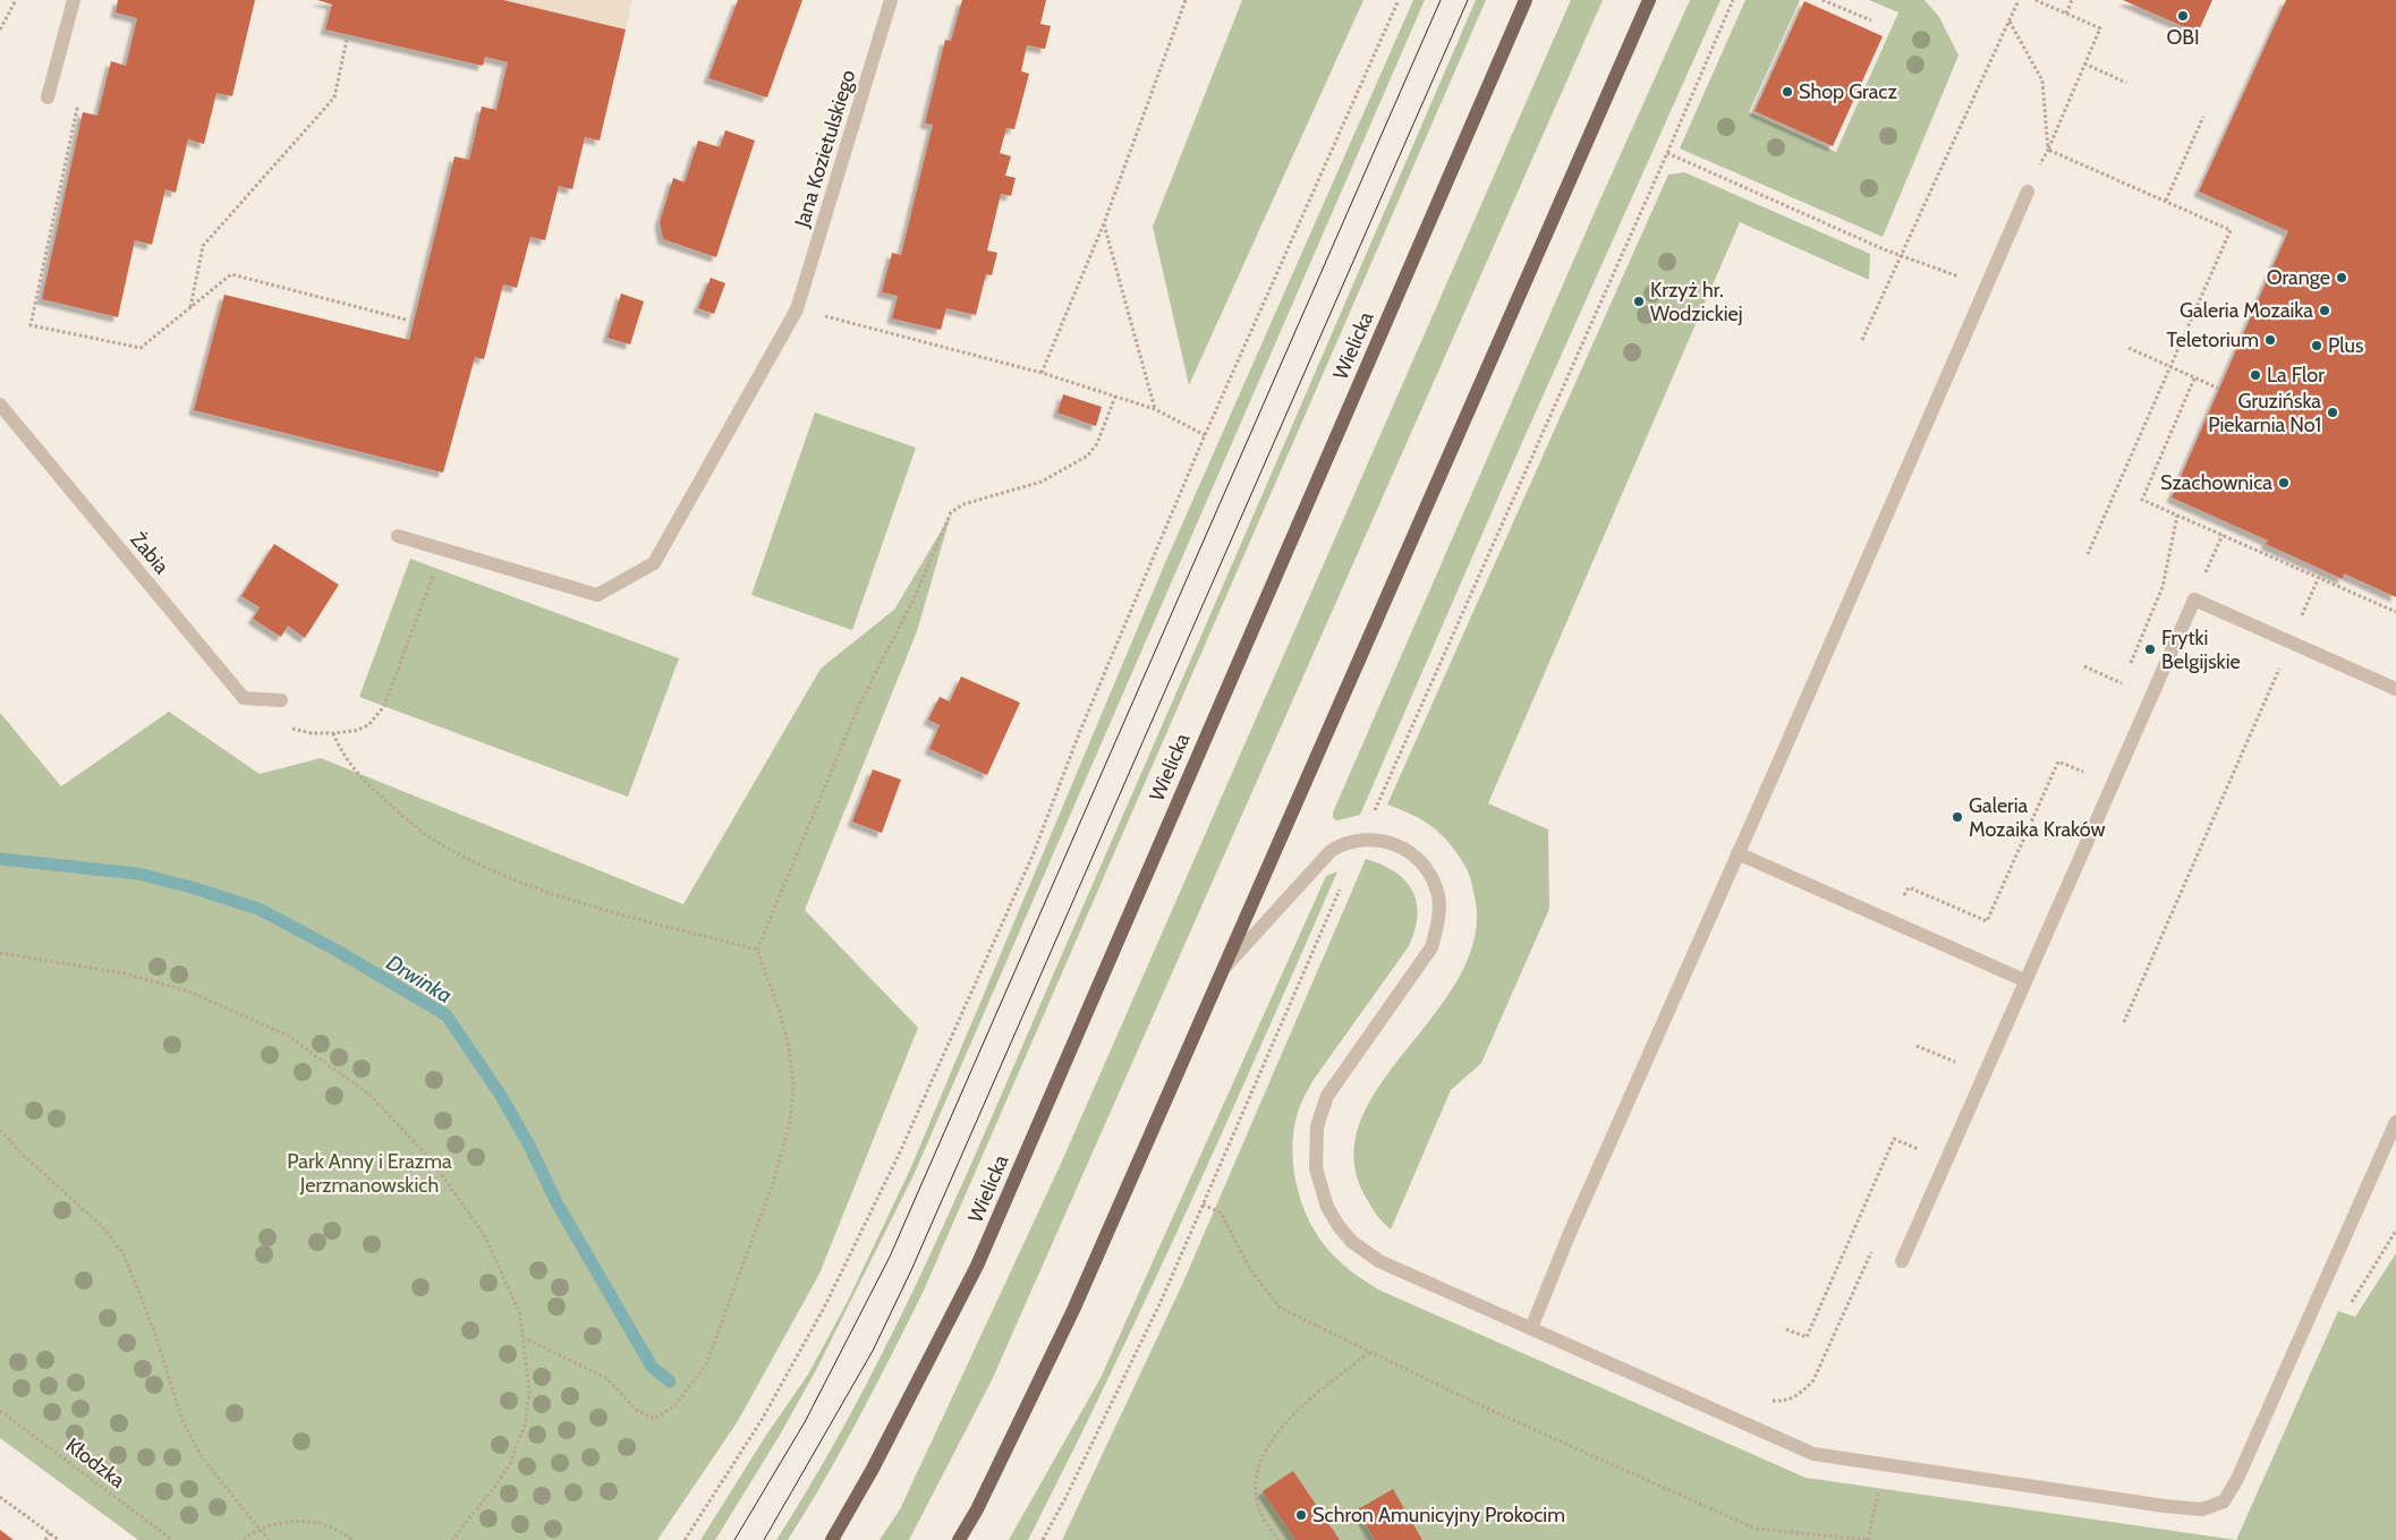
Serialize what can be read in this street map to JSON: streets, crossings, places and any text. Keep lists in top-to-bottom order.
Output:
{
  "streets": {
    "main road": ["Wielicka"],
    "street": ["Jana Kozietulskiego", "Żabia"],
    "path": ["Kłodzka"]
  },
  "water": ["Drwinka"],
  "parks": ["Park Anny i Erazma Jerzmanowskich"],
  "places": [
    "OBI",
    "Shop Gracz",
    "Orange",
    "Krzyż hr. Wodzickiej",
    "Galeria Mozaika",
    "Teletorium",
    "Plus",
    "La Flor",
    "Gruzińska Piekarnia No1",
    "Szachownica",
    "Frytki Belgijskie",
    "Galeria Mozaika Kraków",
    "Schron Amunicyjny Prokocim"
  ]
}
